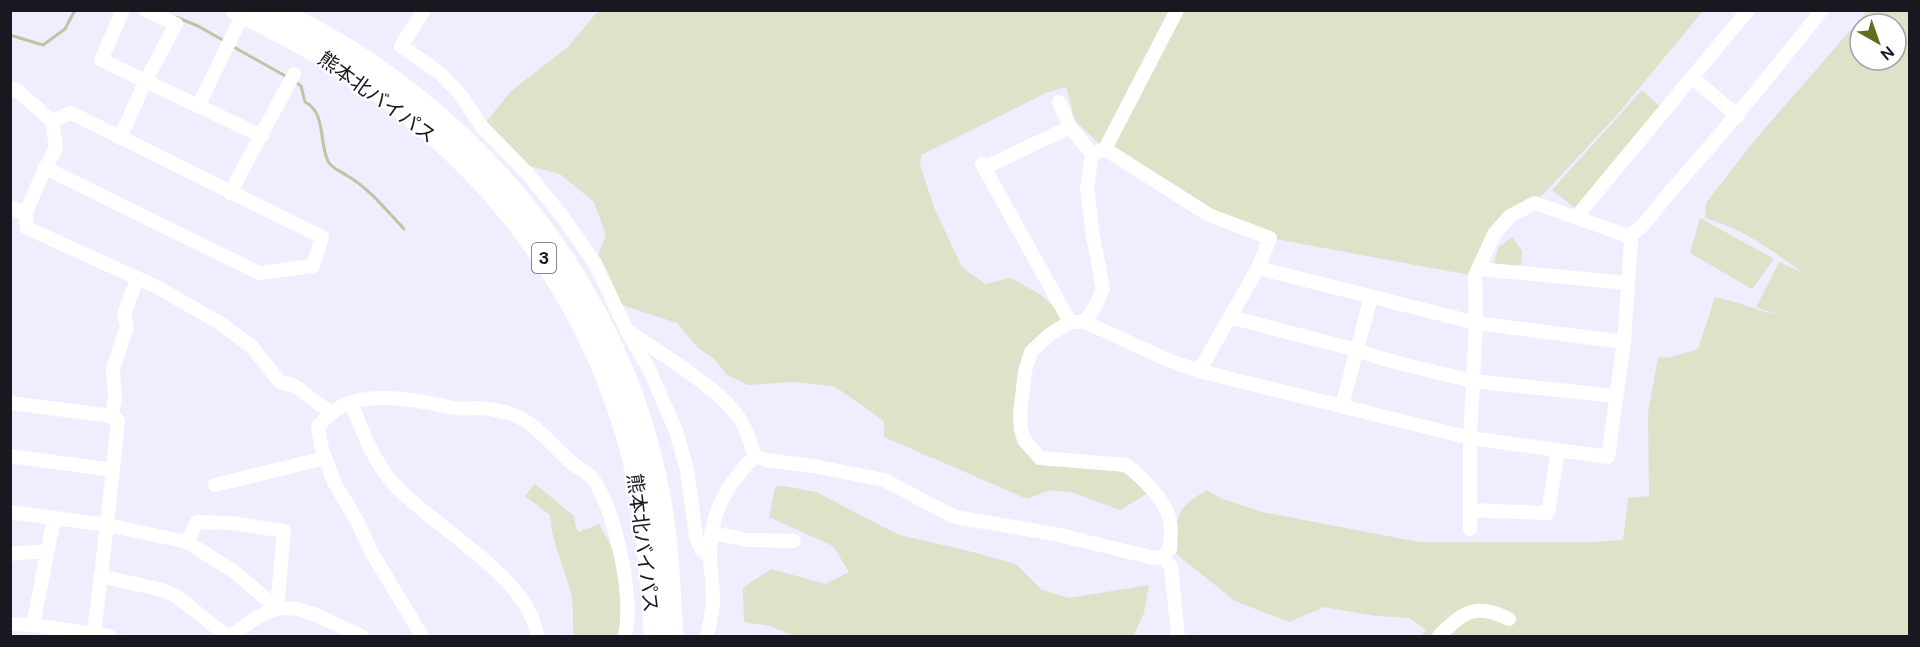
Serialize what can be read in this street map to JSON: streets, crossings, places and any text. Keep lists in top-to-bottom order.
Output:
{
  "streets": {
    "highway": ["熊本北バイパス", "3"]
  },
  "north": "bottom right"
}
